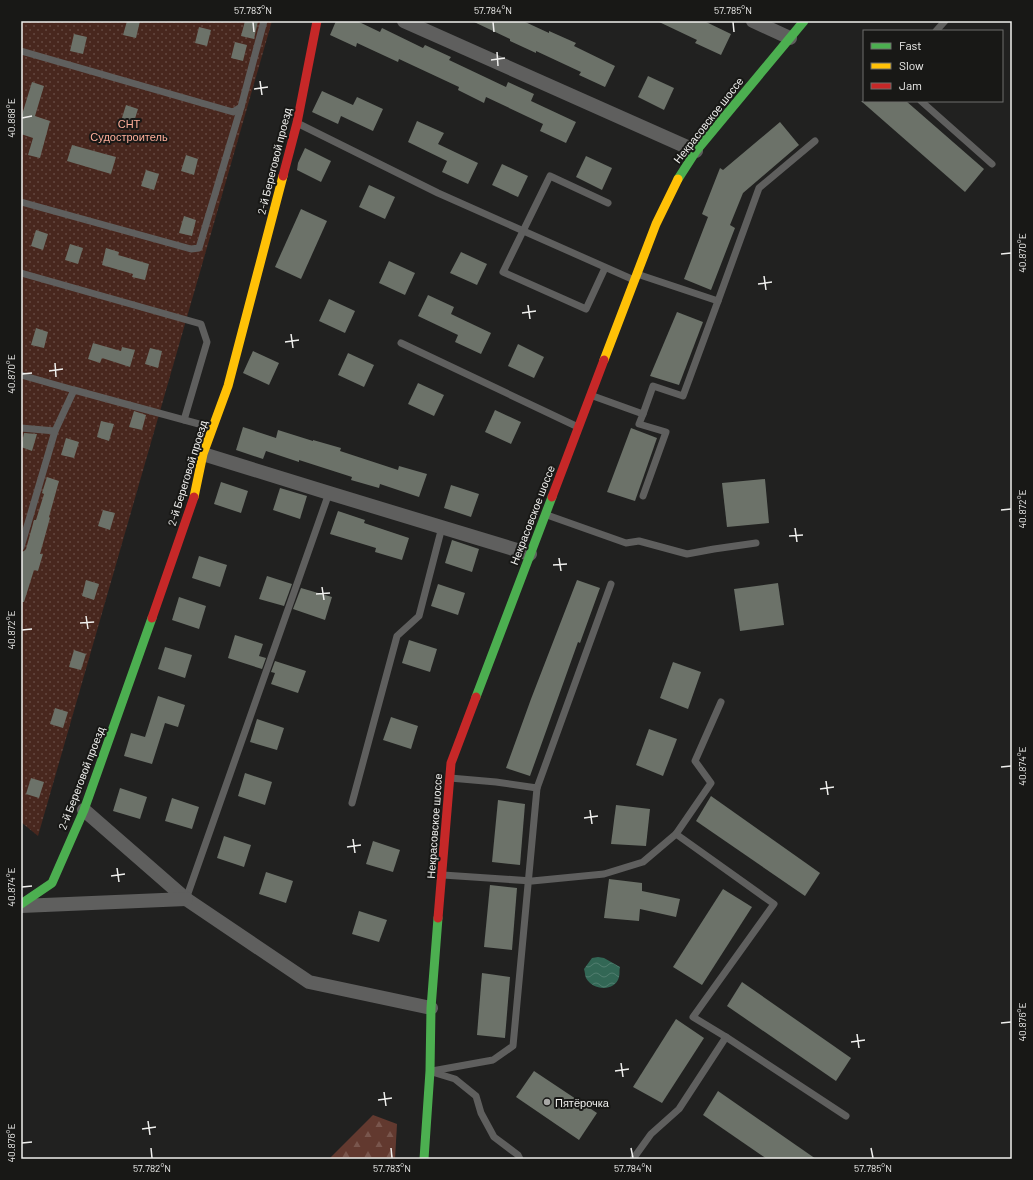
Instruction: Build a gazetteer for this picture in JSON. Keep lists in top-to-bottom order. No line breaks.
{"streets":{"main road":["Некрасовское шоссе","2-й Береговой проезд"]},"parks":["СНТ Судостроитель"],"places":["Пятёрочка"],"legend":["Fast","Slow","Jam"],"coordinates":["57.783°N","57.784°N","57.785°N","40.868°E","40.870°E","40.872°E","40.874°E","40.876°E","57.782°N"]}
